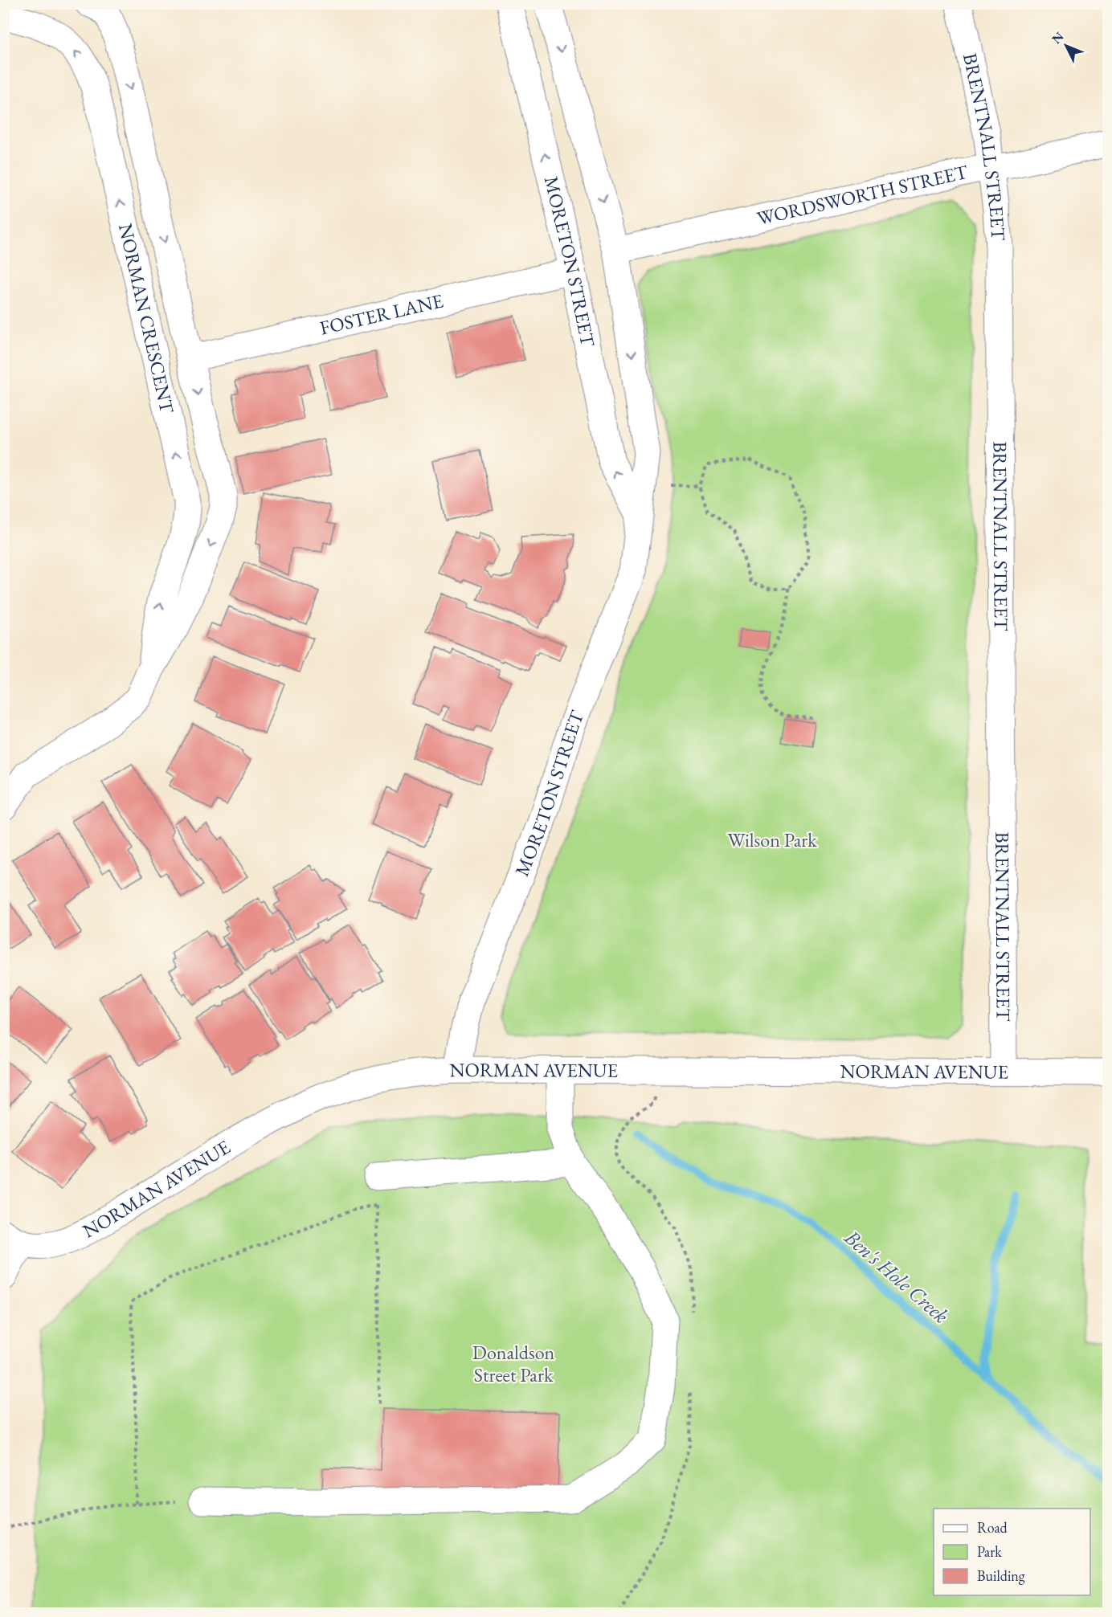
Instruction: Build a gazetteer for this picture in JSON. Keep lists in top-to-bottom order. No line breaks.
{"streets":{"street":["BRENTNALL STREET","WORDSWORTH STREET","MORETON STREET","FOSTER LANE","NORMAN CRESCENT","NORMAN AVENUE"]},"crossings":[["BRENTNALL STREET","WORDSWORTH STREET"],["BRENTNALL STREET","NORMAN AVENUE"],["WORDSWORTH STREET","MORETON STREET"],["MORETON STREET","FOSTER LANE"],["MORETON STREET","NORMAN AVENUE"],["FOSTER LANE","NORMAN CRESCENT"]],"water":["Ben's Hole Creek"],"parks":["Wilson Park","Donaldson Street Park"],"legend":["Road","Park","Building"],"north":"top left"}
